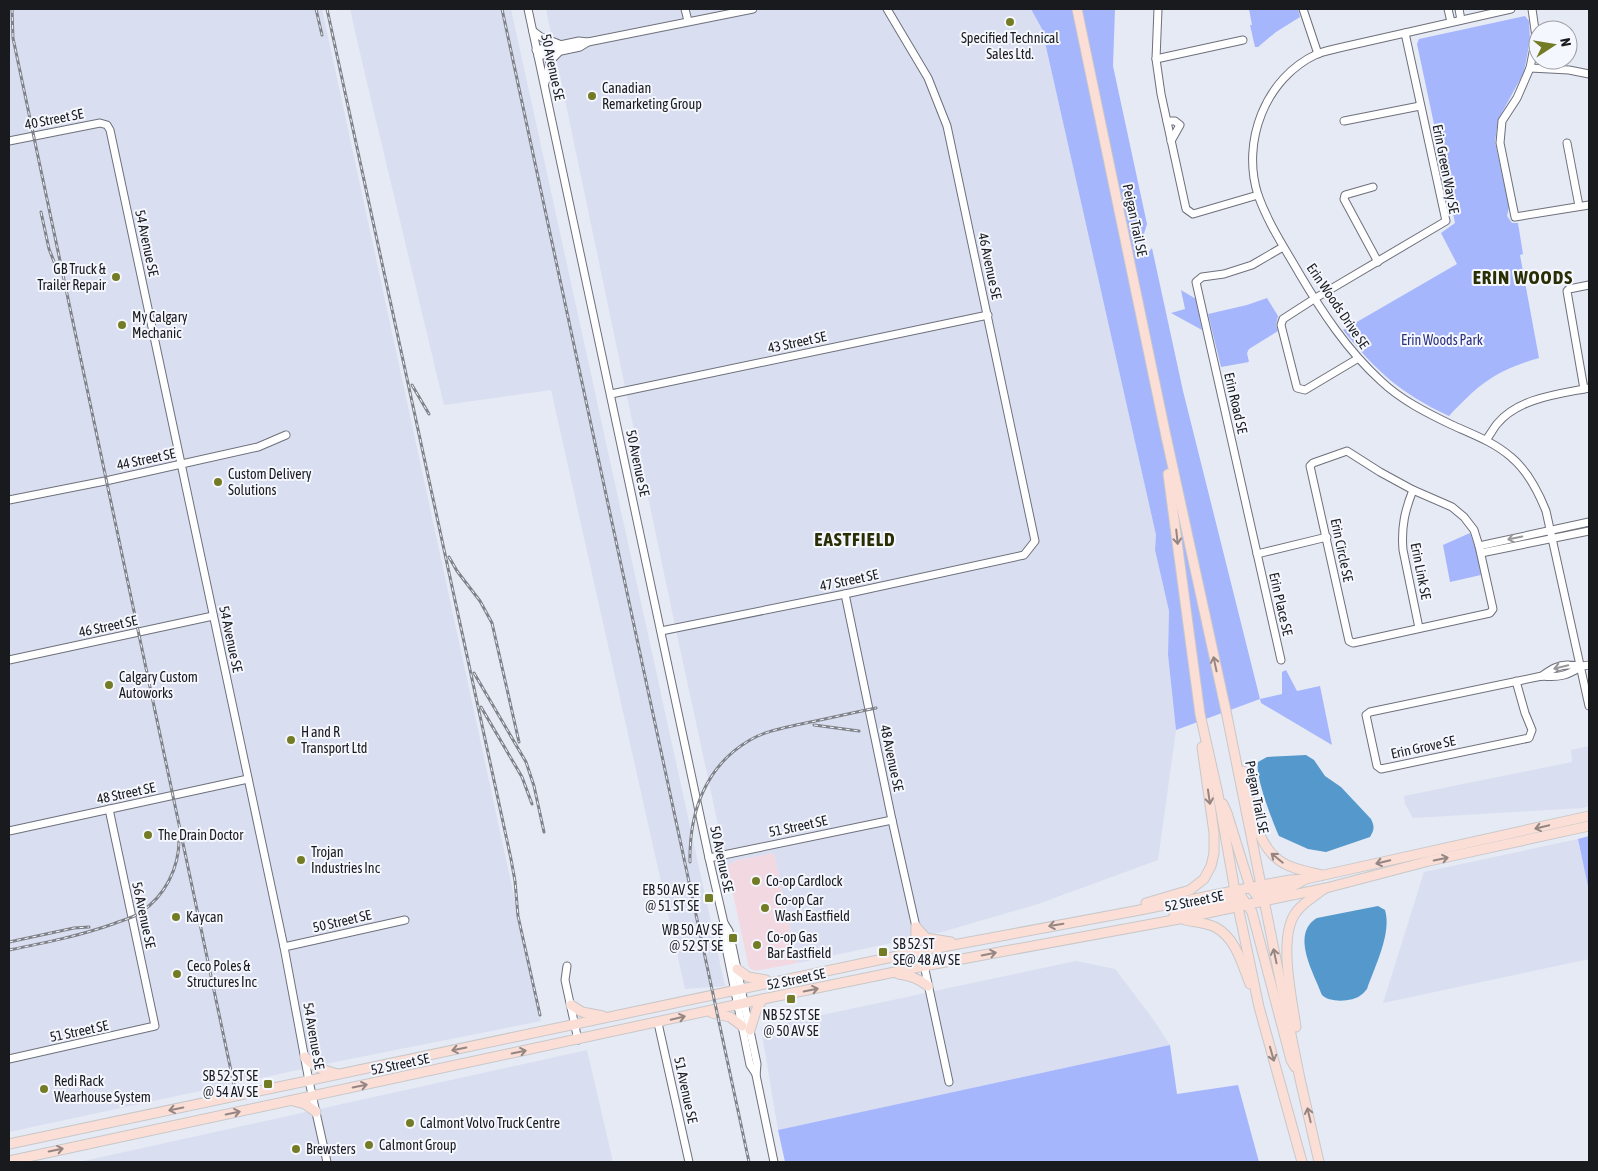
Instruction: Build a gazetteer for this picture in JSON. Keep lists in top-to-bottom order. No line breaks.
{"streets":{"main road":["Peigan Trail SE","52 Street SE"],"street":["50 Avenue SE","40 Street SE","Erin Green Way SE","54 Avenue SE","46 Avenue SE","Erin Woods Drive SE","43 Street SE","Erin Road SE","44 Street SE","Erin Circle SE","Erin Link SE","47 Street SE","Erin Place SE","46 Street SE","Erin Grove SE","48 Avenue SE","48 Street SE","51 Street SE","56 Avenue SE","50 Street SE","51 Avenue SE"]},"crossings":[["50 Avenue SE","43 Street SE"],["50 Avenue SE","47 Street SE"],["50 Avenue SE","51 Street SE"],["50 Avenue SE","52 Street SE"],["40 Street SE","54 Avenue SE"],["Erin Green Way SE","Erin Woods Drive SE"],["Peigan Trail SE","52 Street SE"],["54 Avenue SE","44 Street SE"],["54 Avenue SE","46 Street SE"],["54 Avenue SE","48 Street SE"],["54 Avenue SE","52 Street SE"],["54 Avenue SE","50 Street SE"],["46 Avenue SE","43 Street SE"],["46 Avenue SE","47 Street SE"],["Erin Woods Drive SE","Erin Road SE"],["Erin Woods Drive SE","Erin Grove SE"],["Erin Road SE","Erin Place SE"],["Erin Circle SE","Erin Link SE"],["47 Street SE","48 Avenue SE"],["48 Avenue SE","51 Street SE"],["48 Street SE","56 Avenue SE"],["51 Street SE","56 Avenue SE"],["52 Street SE","51 Avenue SE"]],"districts":["ERIN WOODS","EASTFIELD"],"parks":["Erin Woods Park"],"places":{"other":["Specified Technical Sales Ltd.","Canadian Remarketing Group","GB Truck & Trailer Repair","My Calgary Mechanic","Custom Delivery Solutions","Calgary Custom Autoworks","H and R Transport Ltd","The Drain Doctor","Trojan Industries Inc","Co-op Cardlock","Co-op Car Wash Eastfield","Kaycan","Co-op Gas Bar Eastfield","Ceco Poles & Structures Inc","Redi Rack Wearhouse System","Calmont Volvo Truck Centre","Calmont Group","Brewsters"],"transit":["EB 50 AV SE @ 51 ST SE","WB 50 AV SE @ 52 ST SE","SB 52 ST SE@ 48 AV SE","NB 52 ST SE @ 50 AV SE","SB 52 ST SE @ 54 AV SE"]},"north":"right"}
